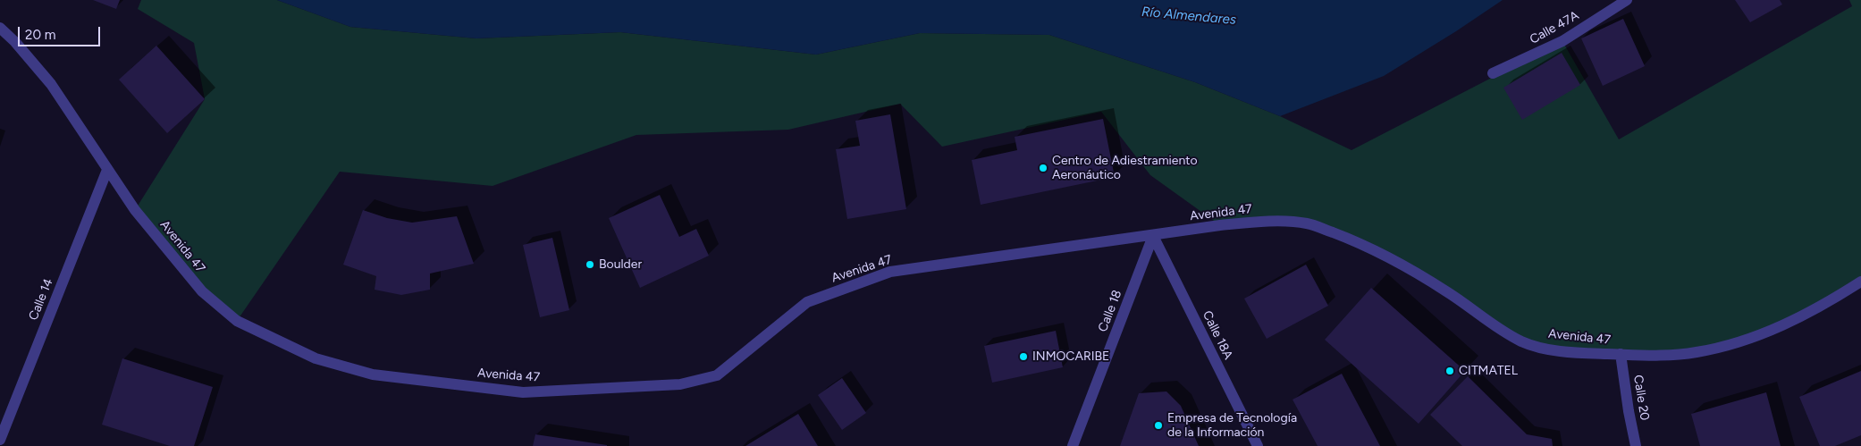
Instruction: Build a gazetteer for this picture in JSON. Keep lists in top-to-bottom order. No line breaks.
{"streets":{"street":["Calle 47A","Avenida 47","Calle 14","Calle 18","Calle 18A","Calle 20"]},"crossings":[["Avenida 47","Calle 14"],["Avenida 47","Calle 18"],["Avenida 47","Calle 18A"],["Avenida 47","Calle 20"],["Calle 18","Calle 18A"]],"water":["Río Almendares"],"places":["Centro de Adiestramiento Aeronáutico","Boulder","INMOCARIBE","CITMATEL","Empresa de Tecnología de la Información"],"scale_bar":"20 m"}
